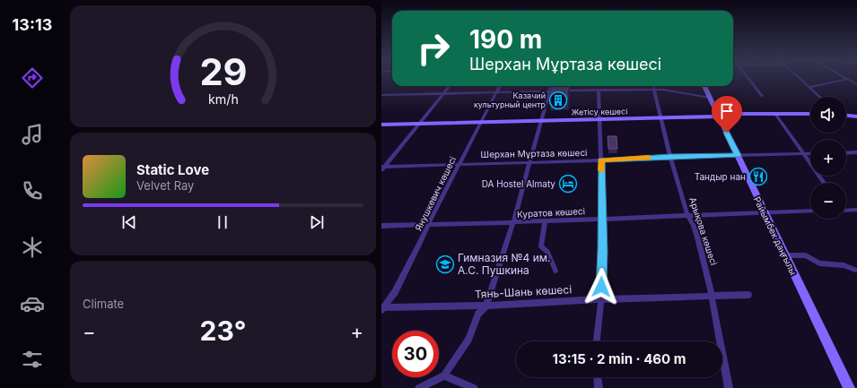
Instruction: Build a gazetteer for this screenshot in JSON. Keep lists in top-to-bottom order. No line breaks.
{"streets":{"main road":["Жетісу көшесі","Райымбек даңғылы"],"street":["Шерхан Мұртаза көшесі","Янушкевич көшесі","Куратов көшесі","Арықова көшесі","Тянь-Шань көшесі"]},"crossings":[["Жетісу көшесі","Янушкевич көшесі"],["Жетісу көшесі","Арықова көшесі"],["Жетісу көшесі","Райымбек даңғылы"],["Шерхан Мұртаза көшесі","Янушкевич көшесі"],["Шерхан Мұртаза көшесі","Арықова көшесі"],["Шерхан Мұртаза көшесі","Райымбек даңғылы"],["Янушкевич көшесі","Куратов көшесі"],["Янушкевич көшесі","Тянь-Шань көшесі"],["Куратов көшесі","Арықова көшесі"],["Куратов көшесі","Райымбек даңғылы"],["Арықова көшесі","Тянь-Шань көшесі"]],"places":{"building":["Казачий культурный центр"],"restaurant":["Тандыр нан"],"hotel":["DA Hostel Almaty"],"school or university":["Гимназия №4 им. А.С. Пушкина"]},"page":{"tabs":"13:13","turn":["190 m","Шерхан Мұртаза көшесі"],"map_buttons":["+","−"],"song":["Static Love","Velvet Ray"],"tile":"Climate","heat":["−","23°","+"],"limit":"30","trip":"13:15 · 2 min · 460 m","gauge":["29","km/h"]}}
